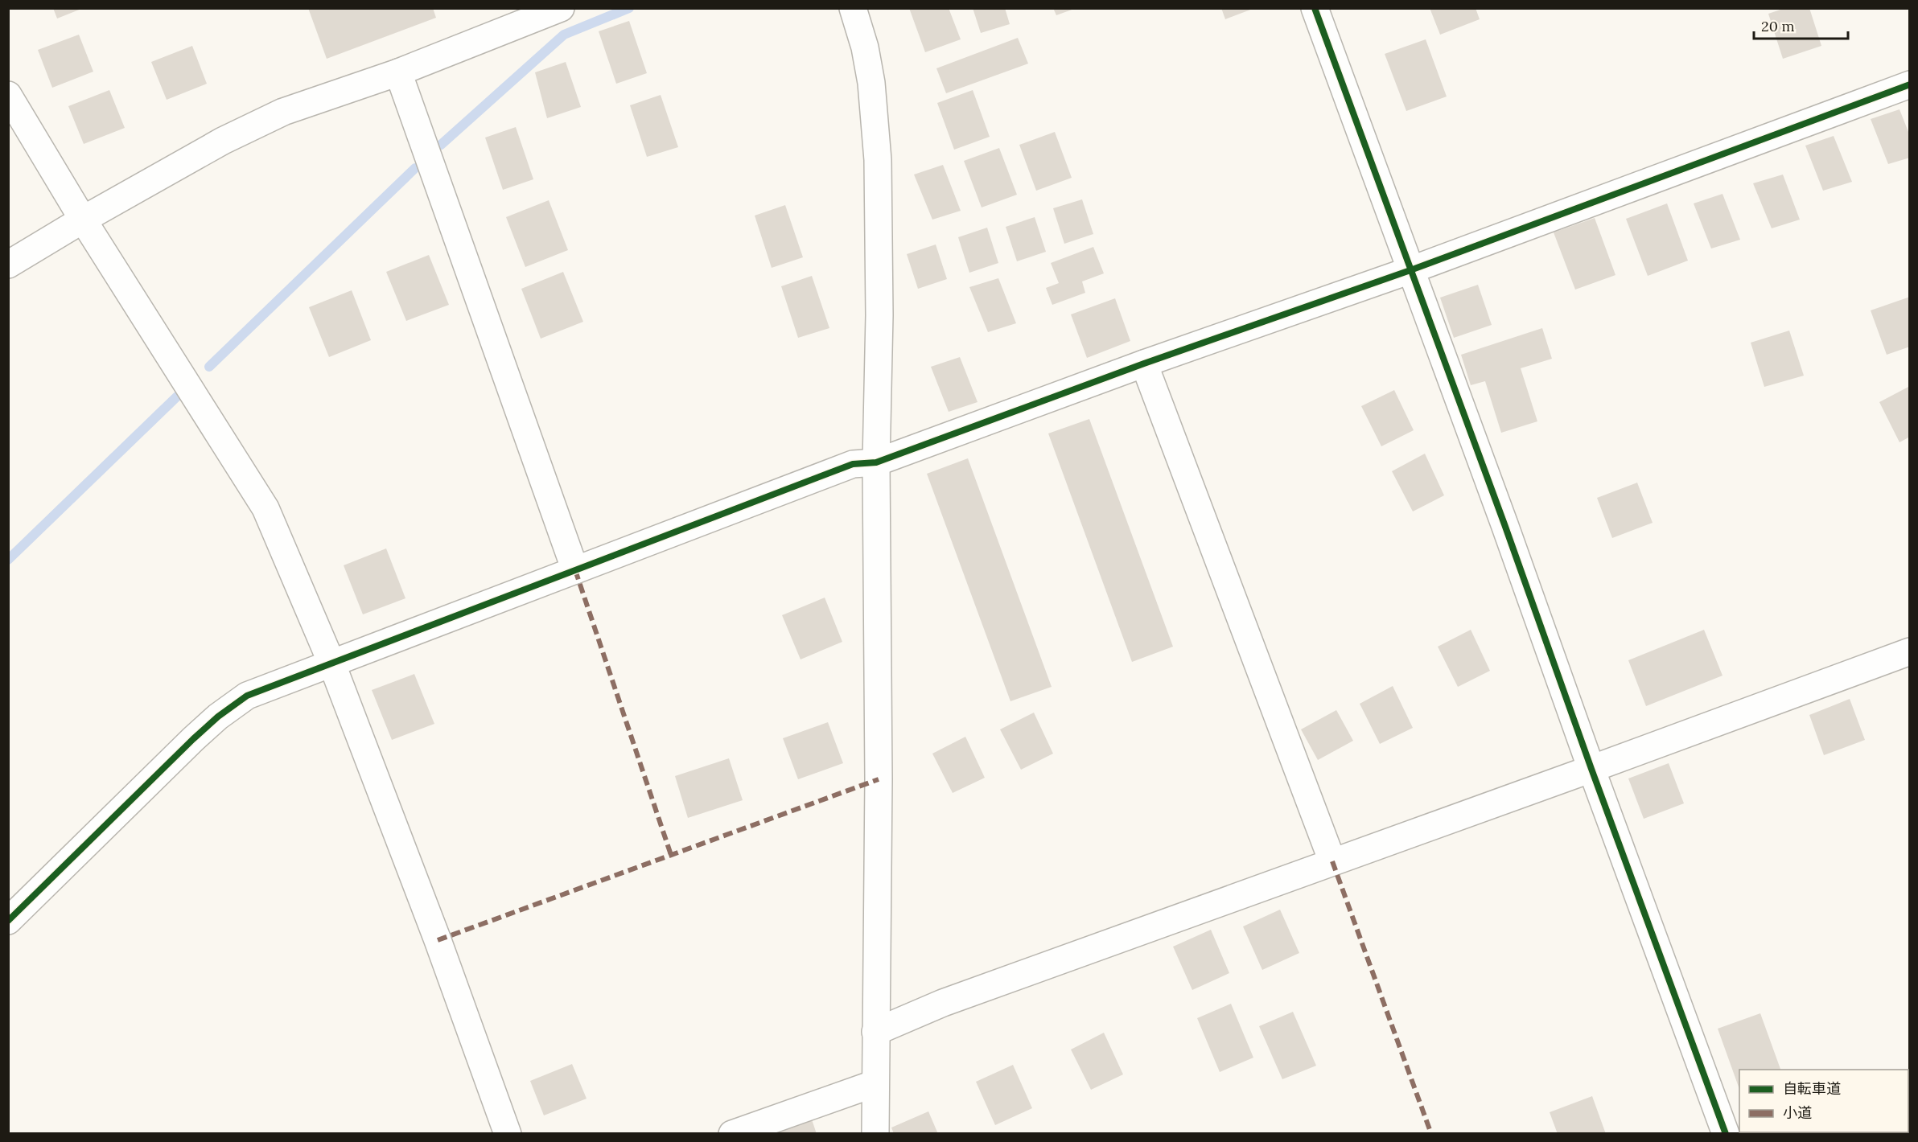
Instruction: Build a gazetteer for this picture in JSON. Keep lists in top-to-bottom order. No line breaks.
{"legend":["自転車道","小道"],"scale_bar":"20 m"}
